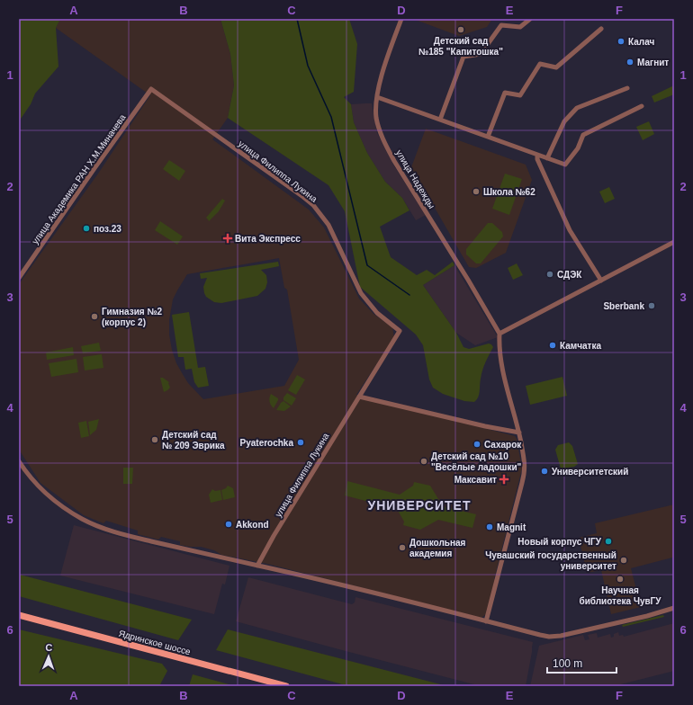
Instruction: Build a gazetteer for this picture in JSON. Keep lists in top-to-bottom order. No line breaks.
{"streets":{"main road":["Ядринское шоссе"],"street":["улица Филиппа Лукина","улица Академика РАН Х.М.Миначева","улица Надежды"]},"crossings":[["улица Филиппа Лукина","улица Академика РАН Х.М.Миначева"]],"districts":["УНИВЕРСИТЕТ"],"places":{"other":["Детский сад №185 \"Капитошка\"","Калач","Магнит","Школа №62","поз.23","СДЭК","Sberbank","Гимназия №2 (корпус 2)","Камчатка","Детский сад № 209 Эврика","Pyaterochka","Сахарок","Детский сад №10 \"Весёлые ладошки\"","Университетский","Akkond","Magnit","Новый корпус ЧГУ","Дошкольная академия","Чувашский государственный университет","Научная библиотека ЧувГУ"],"health":["Вита Экспресс","Максавит"]},"scale_bar":"100 m","north":"top","grid":{"columns":["A","B","C","D","E","F"],"rows":["1","2","3","4","5","6"]}}
